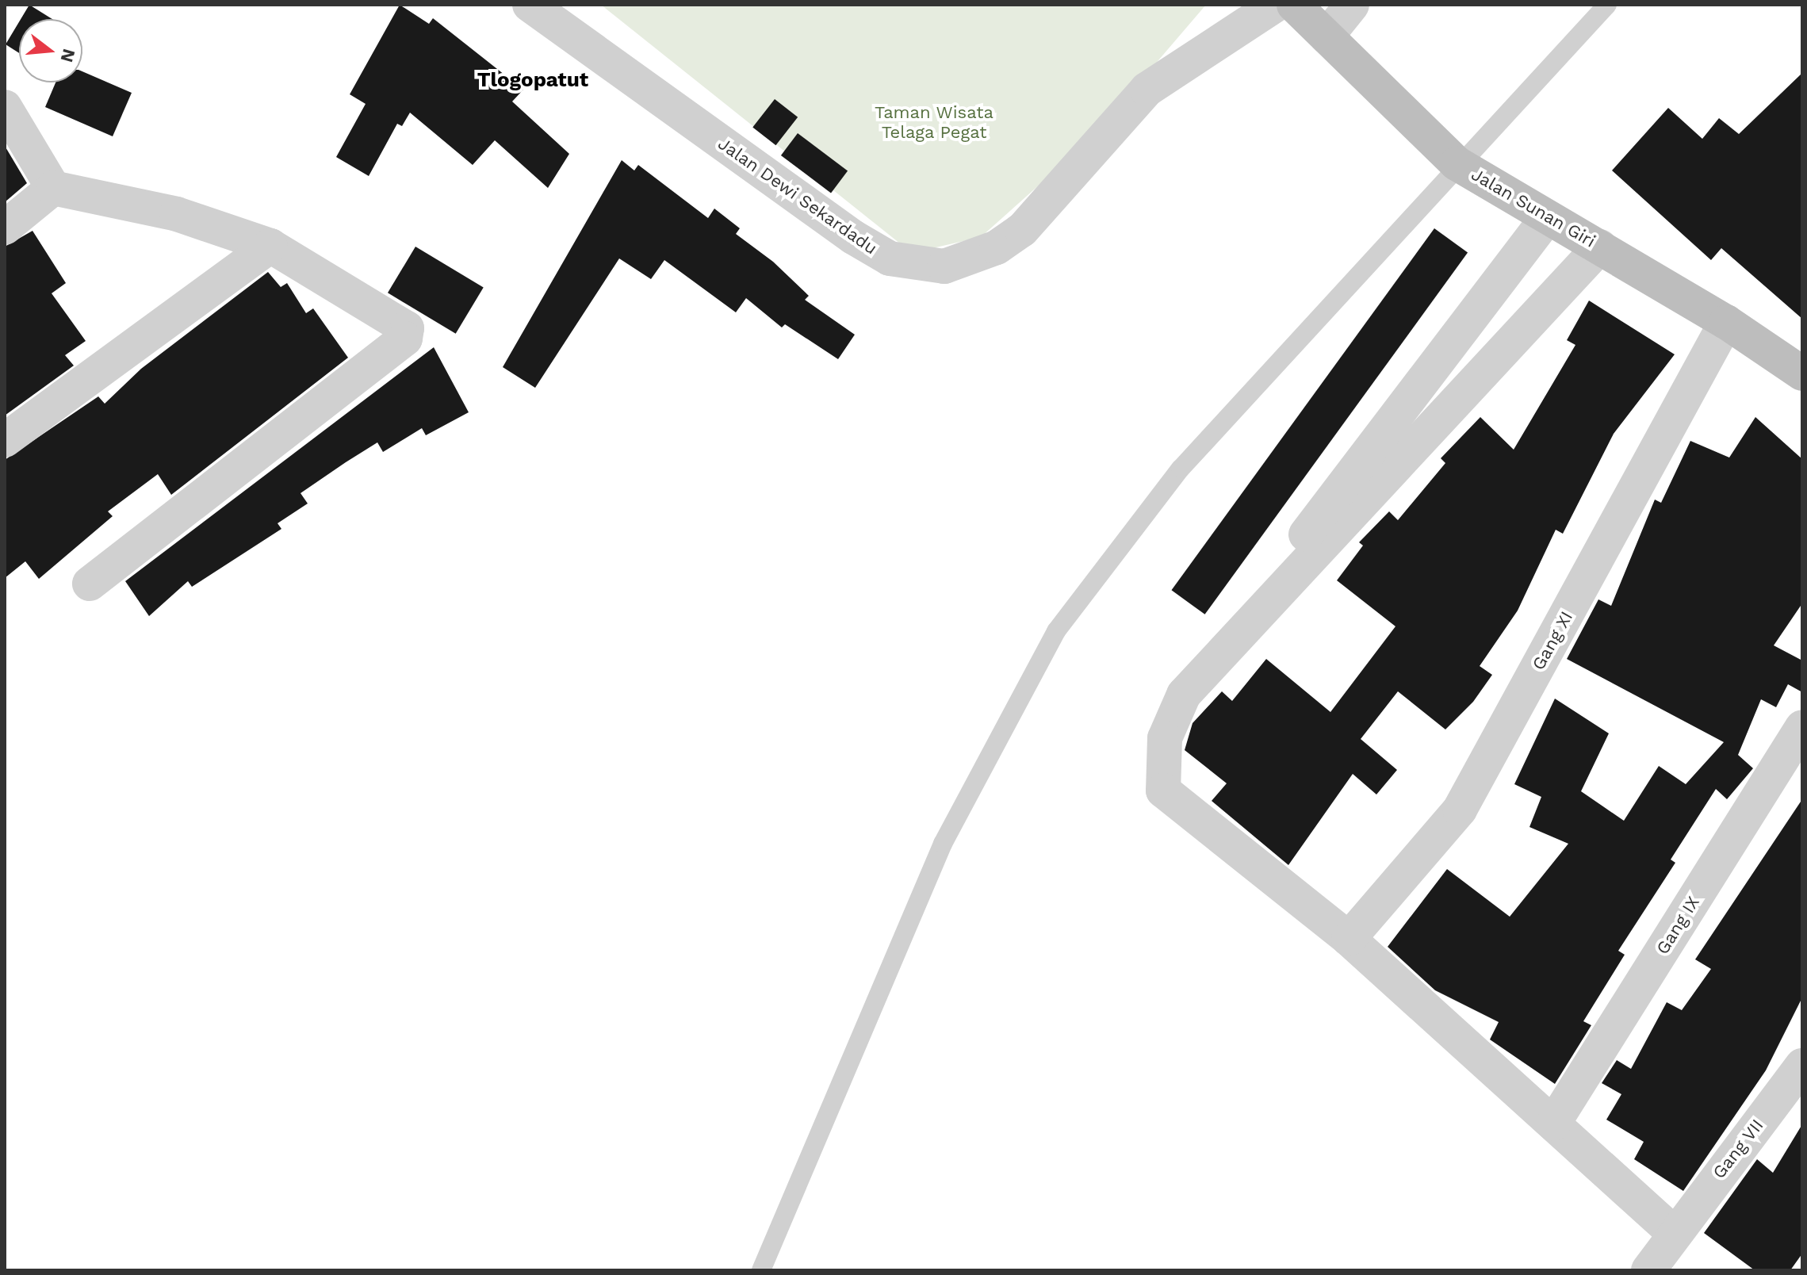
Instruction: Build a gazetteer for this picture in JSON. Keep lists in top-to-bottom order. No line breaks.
{"streets":{"main road":["Jalan Sunan Giri"],"street":["Jalan Dewi Sekardadu","Gang XI","Gang IX","Gang VII"]},"crossings":[["Jalan Sunan Giri","Gang XI"]],"districts":["Tlogopatut"],"parks":["Taman Wisata Telaga Pegat"],"north":"right"}
